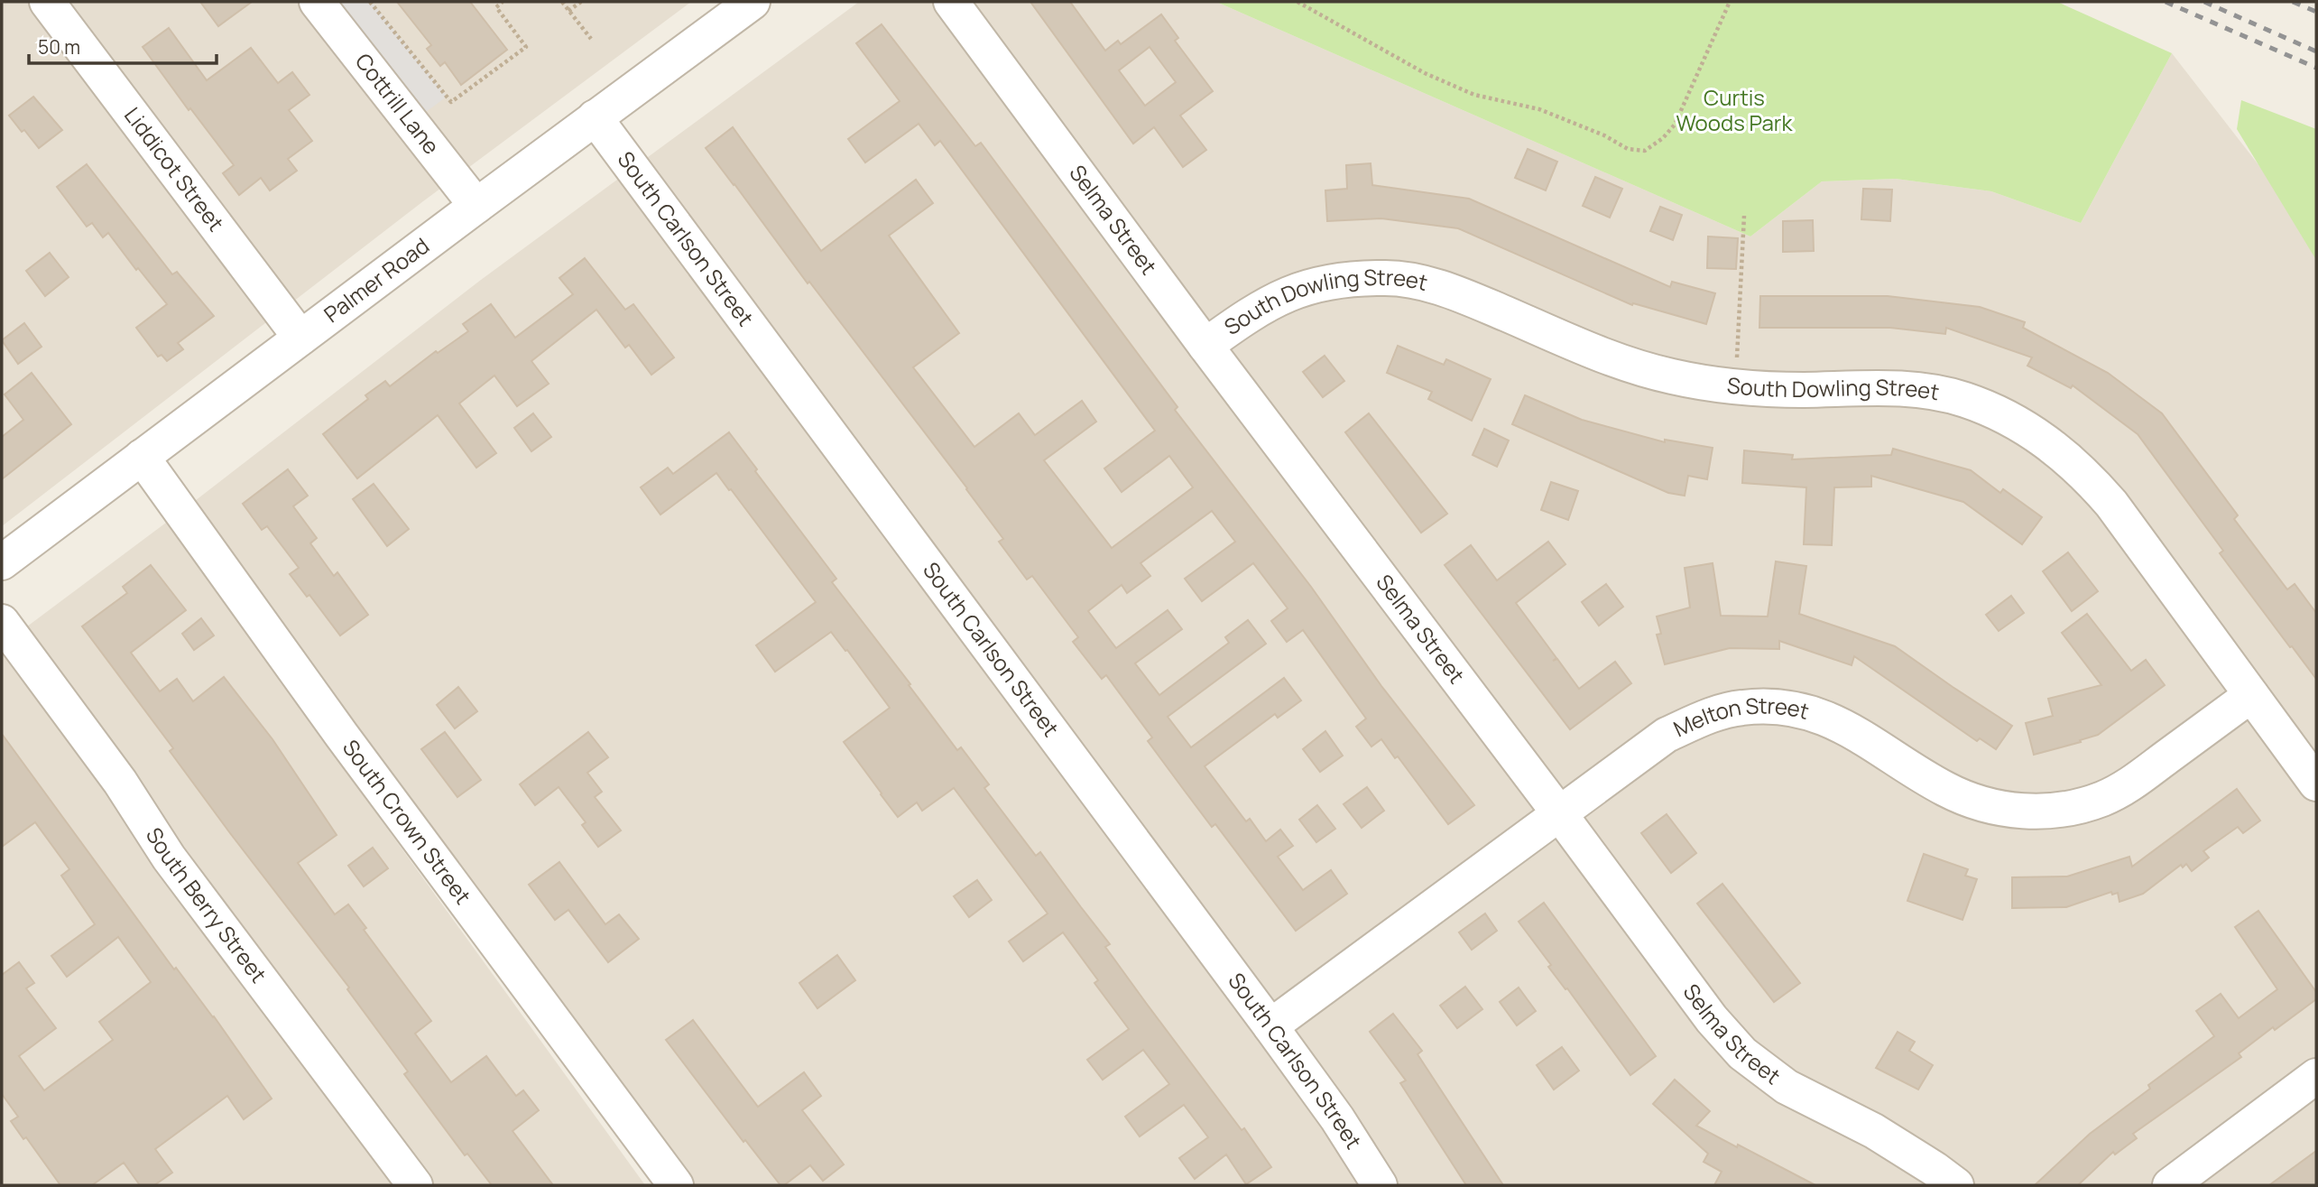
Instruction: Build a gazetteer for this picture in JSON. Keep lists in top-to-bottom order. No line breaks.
{"streets":{"street":["Cottrill Lane","Liddicot Street","Selma Street","South Carlson Street","Palmer Road","South Dowling Street","Melton Street","South Crown Street","South Berry Street"]},"crossings":[["Cottrill Lane","Palmer Road"],["Liddicot Street","Palmer Road"],["Selma Street","South Dowling Street"],["Selma Street","Melton Street"],["South Carlson Street","Palmer Road"],["South Carlson Street","Melton Street"],["Palmer Road","South Crown Street"],["South Dowling Street","Melton Street"]],"parks":["Curtis Woods Park"],"scale_bar":"50 m"}
